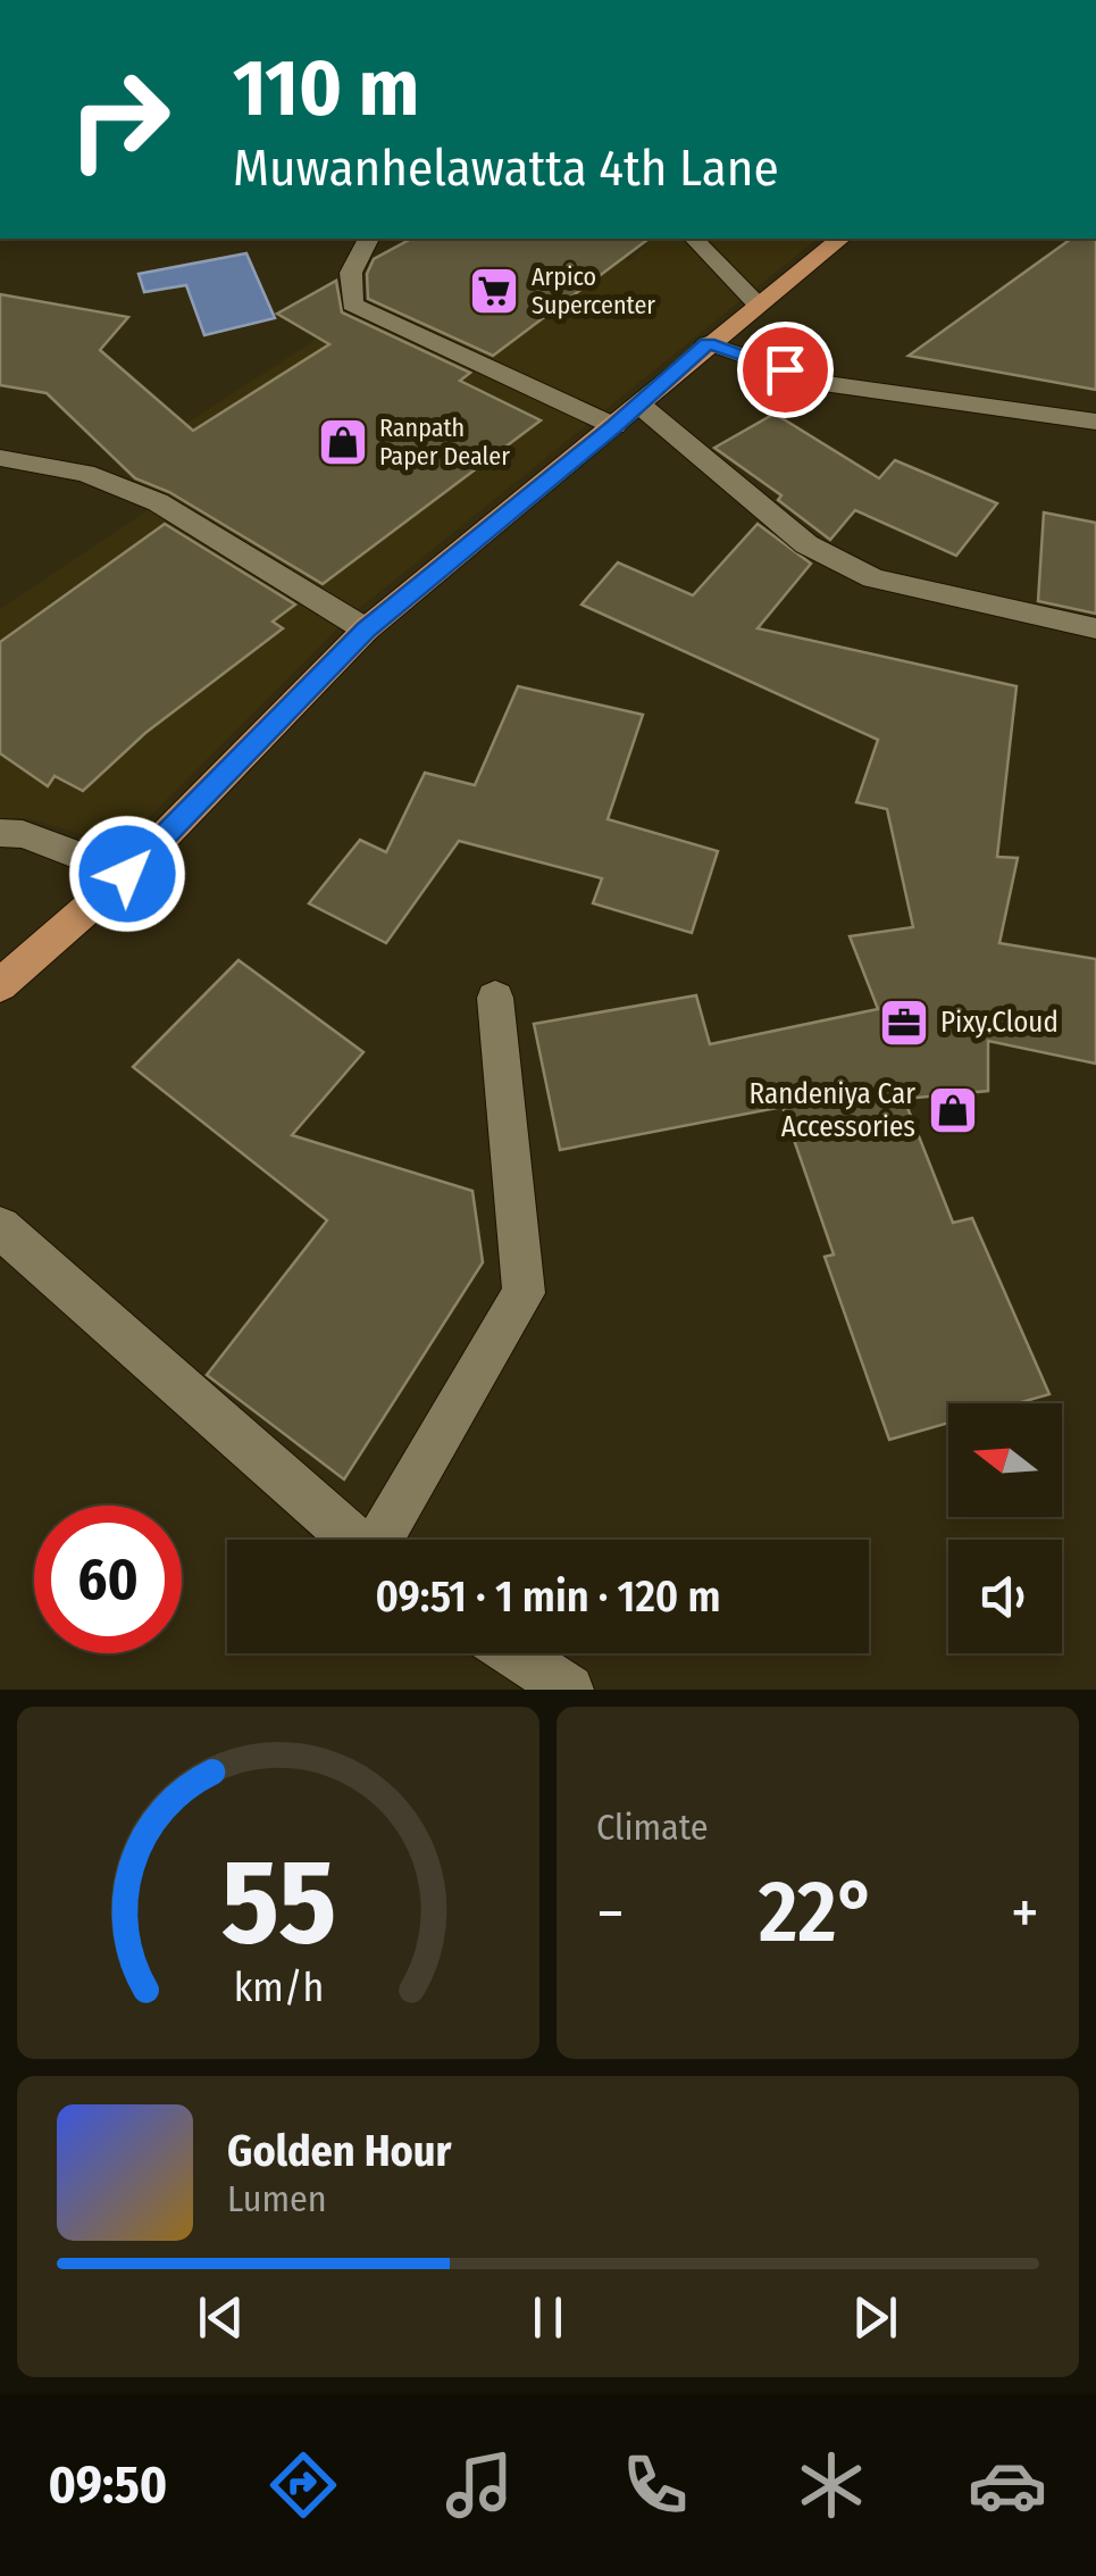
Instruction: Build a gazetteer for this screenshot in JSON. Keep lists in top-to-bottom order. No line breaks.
{"places":{"supermarket":["Arpico Supercenter"],"shop":["Ranpath Paper Dealer","Randeniya Car Accessories"],"office":["Pixy.Cloud"]},"north":"left","page":{"turn":["110 m","Muwanhelawatta 4th Lane"],"limit":"60","trip":"09:51 · 1 min · 120 m","tile":"Climate","heat":["−","22°","+"],"song":["Golden Hour","Lumen"],"tabs":"09:50","gauge":["55","km/h"]}}
